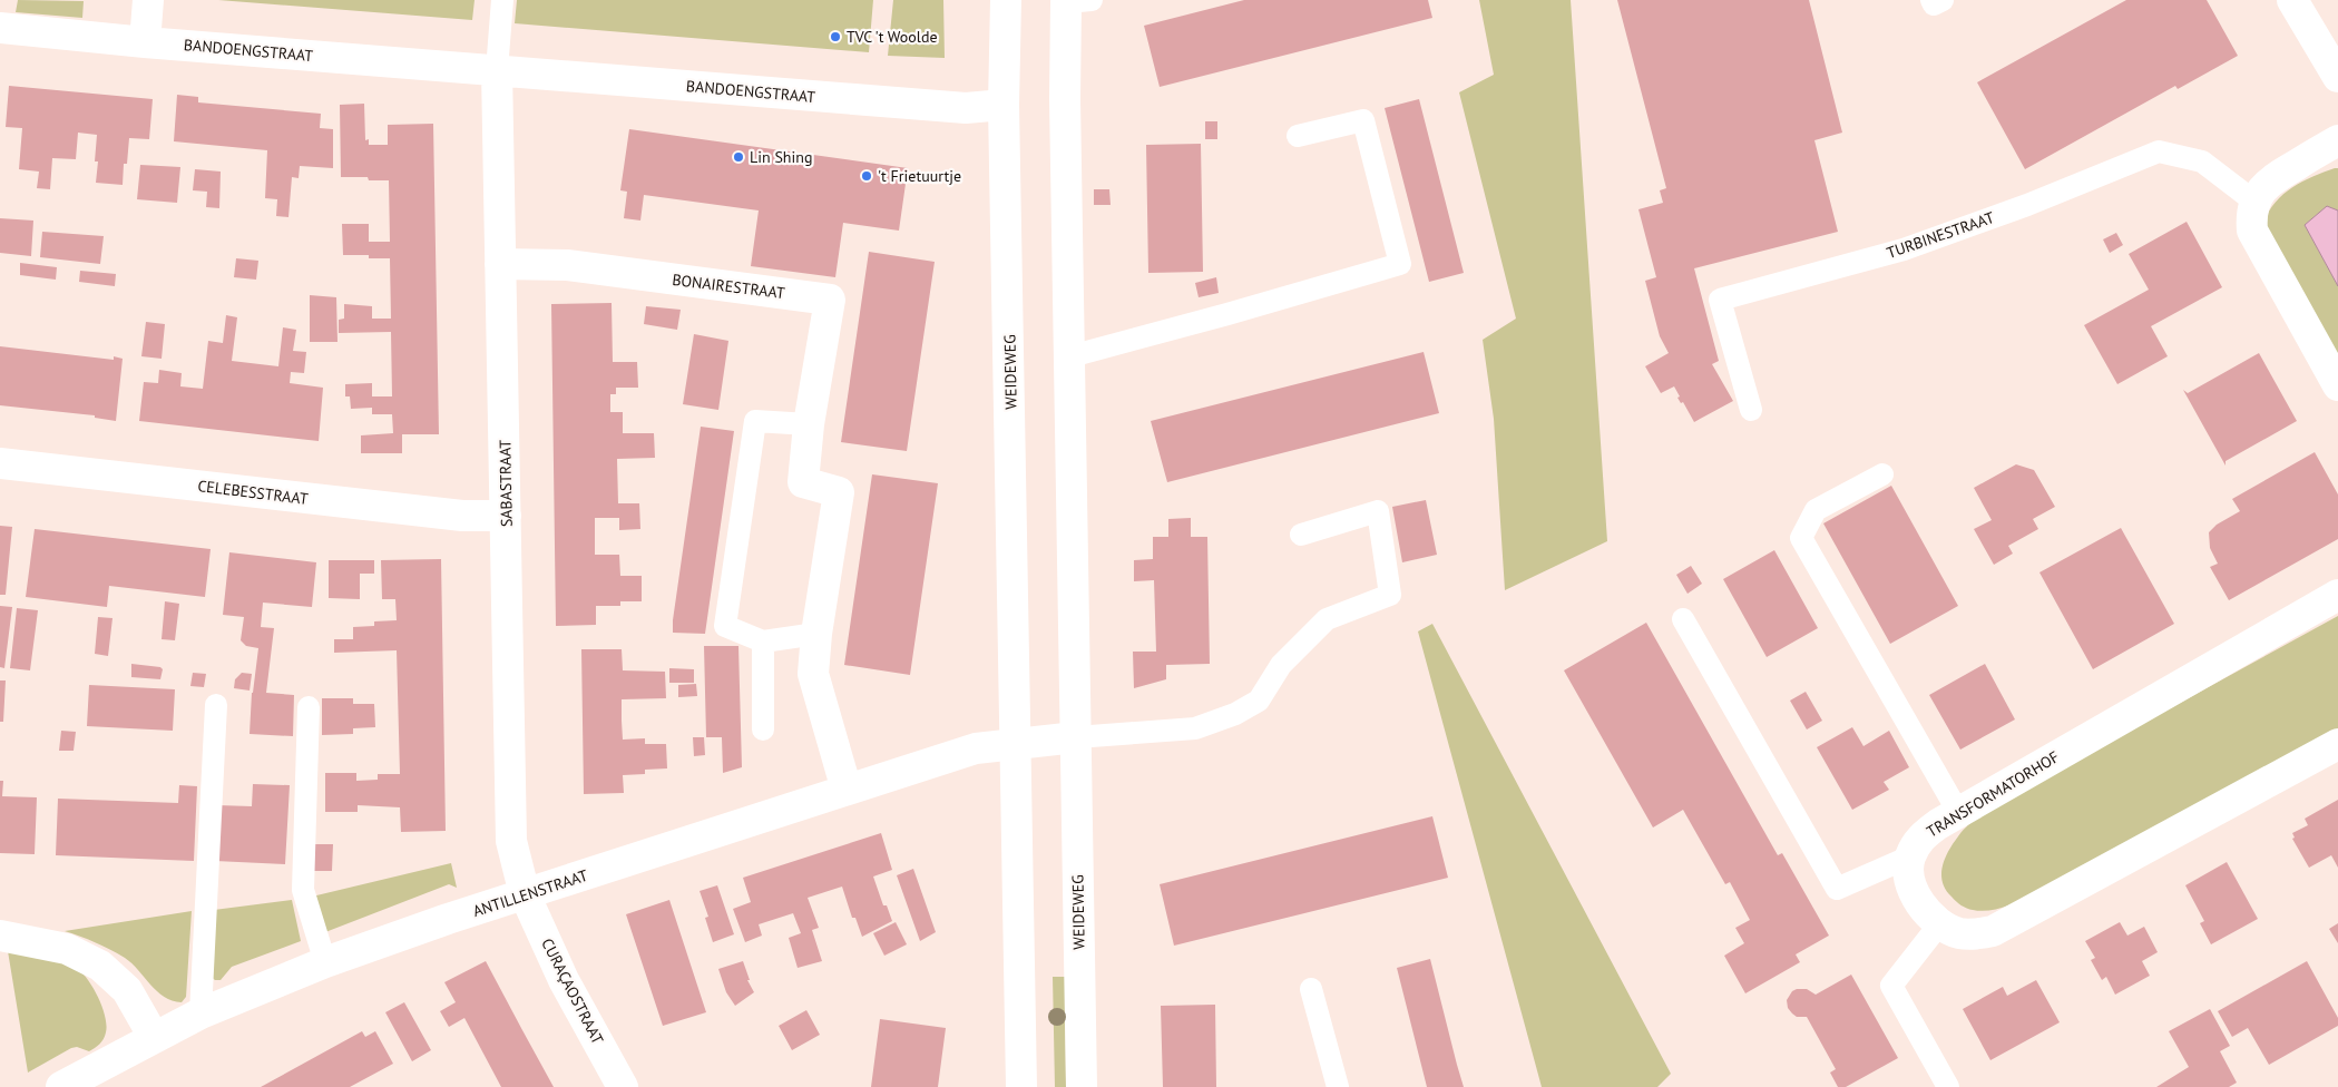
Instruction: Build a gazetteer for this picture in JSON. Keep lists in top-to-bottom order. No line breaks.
{"streets":{"street":["BANDOENGSTRAAT","BONAIRESTRAAT","WEIDEWEG","SABASTRAAT","CELEBESSTRAAT","TRANSFORMATORHOF","ANTILLENSTRAAT","CURAÇAOSTRAAT"],"lane":["TURBINESTRAAT"]},"crossings":[["BANDOENGSTRAAT","WEIDEWEG"],["BANDOENGSTRAAT","SABASTRAAT"],["BONAIRESTRAAT","SABASTRAAT"],["BONAIRESTRAAT","ANTILLENSTRAAT"],["WEIDEWEG","ANTILLENSTRAAT"],["SABASTRAAT","CELEBESSTRAAT"],["SABASTRAAT","ANTILLENSTRAAT"],["SABASTRAAT","CURAÇAOSTRAAT"],["ANTILLENSTRAAT","CURAÇAOSTRAAT"]],"places":["TVC 't Woolde","Lin Shing","'t Frietuurtje"]}
